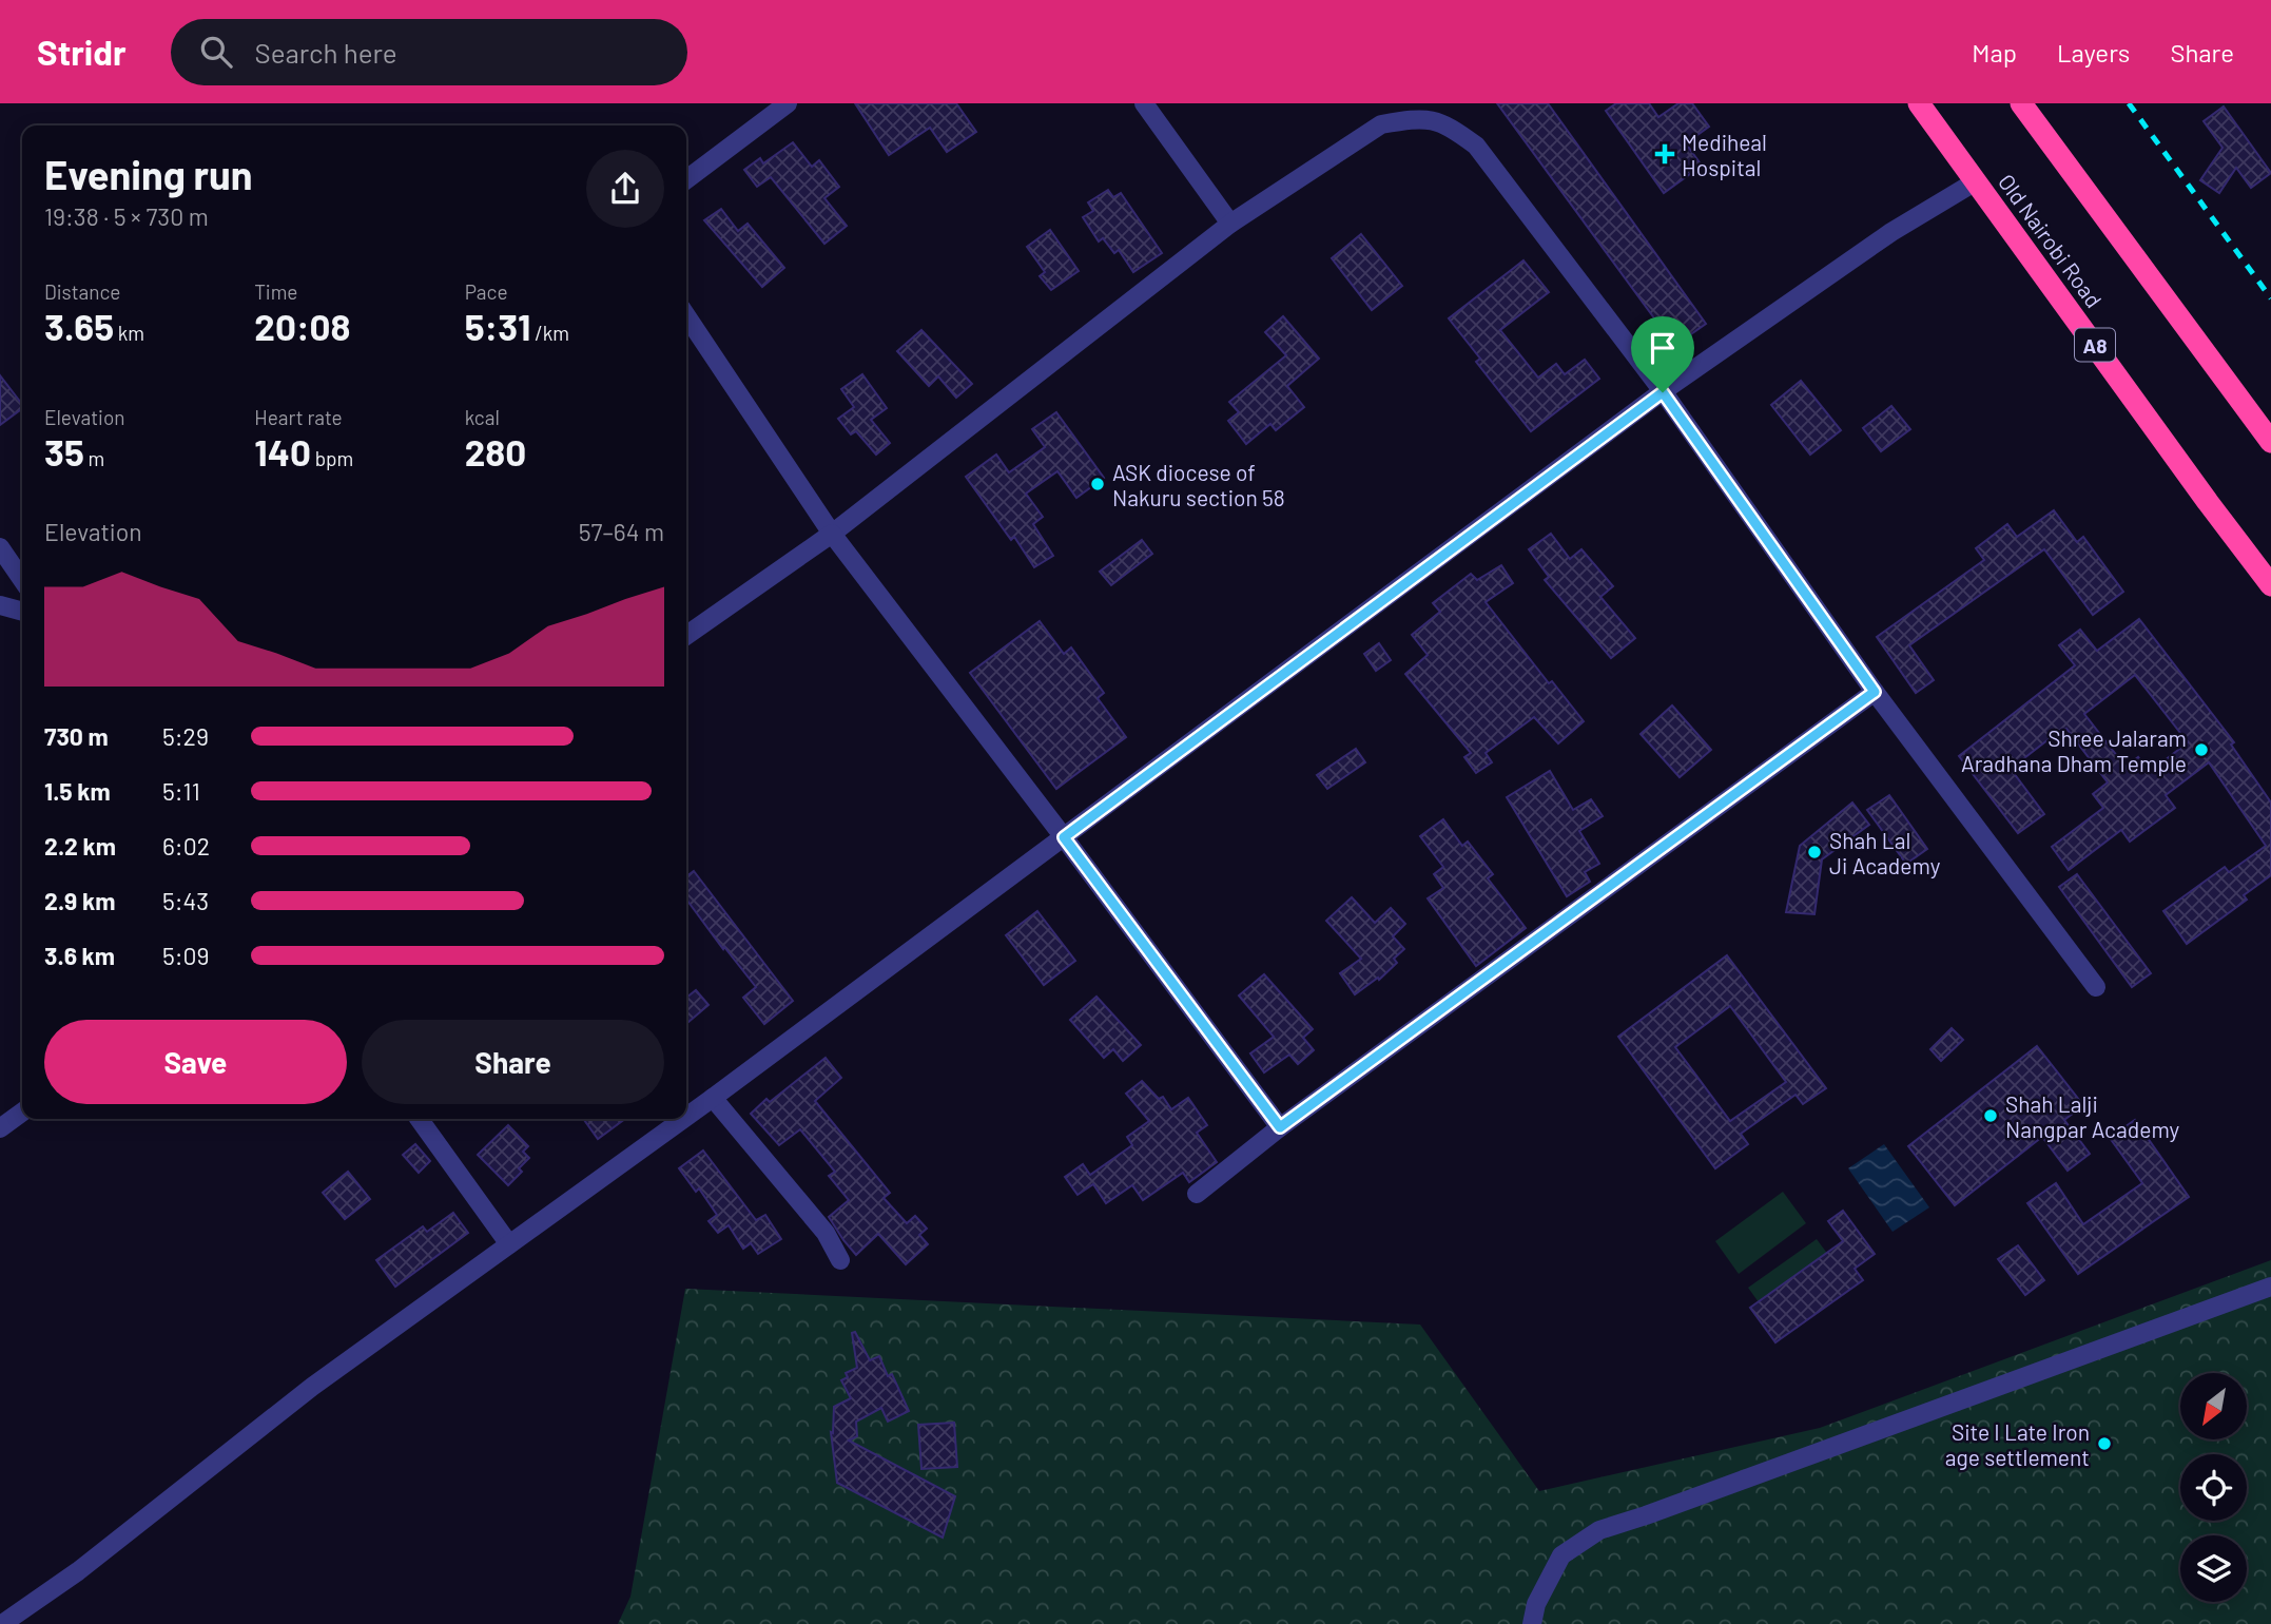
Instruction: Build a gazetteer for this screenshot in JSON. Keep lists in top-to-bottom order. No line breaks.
{"streets":{"highway":["Old Nairobi Road","A8"]},"places":{"health":["Mediheal Hospital"],"other":["ASK diocese of Nakuru section 58","Shree Jalaram Aradhana Dham Temple","Shah Lal Ji Academy","Shah Lalji Nangpar Academy","Site I Late Iron age settlement"]},"north":"bottom left","page":{"header":"Stridr","search":"Search here","nav":["Map","Layers","Share"],"heading":["Evening run","19:38 · 5 × 730 m"],"stats":[["Distance","3.65 km"],["Time","20:08"],["Pace","5:31 /km"],["Elevation","35 m"],["Heart rate","140 bpm"],["kcal","280"]],"chart":["Elevation","57–64 m"],"list":[{"name":"730 m","note":"5:29"},{"name":"1.5 km","note":"5:11"},{"name":"2.2 km","note":"6:02"},{"name":"2.9 km","note":"5:43"},{"name":"3.6 km","note":"5:09"}],"buttons":["Save","Share"]}}
